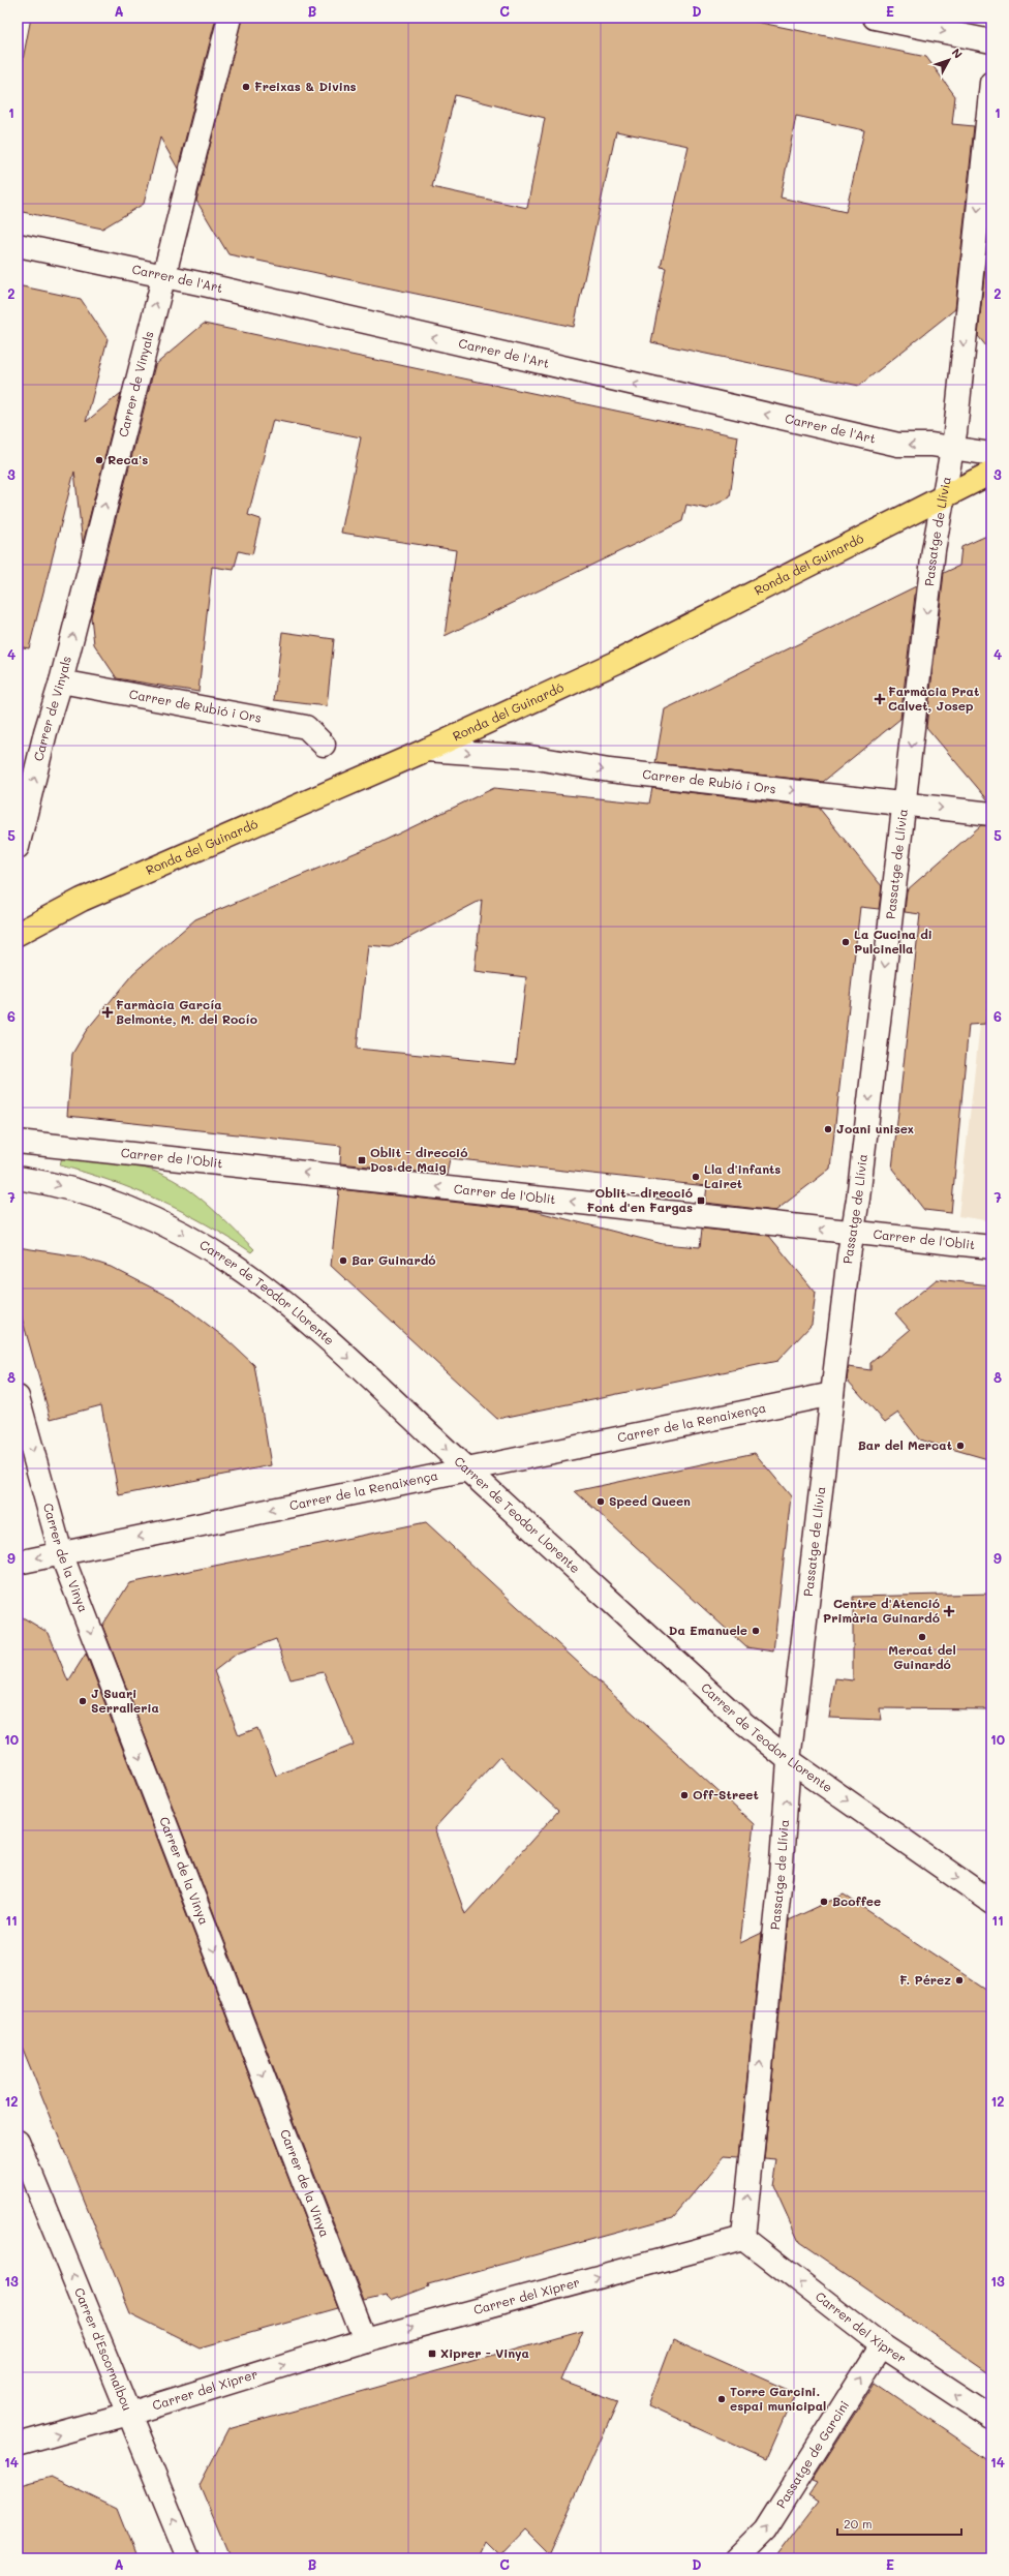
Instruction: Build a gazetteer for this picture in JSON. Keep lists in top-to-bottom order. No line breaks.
{"streets":{"main road":["Ronda del Guinardó"],"street":["Carrer de l'Art","Carrer de Vinyals","Passatge de Llívia","Carrer de Rubió i Ors","Carrer de l'Oblit","Carrer de Teodor Llorente","Carrer de la Renaixença","Carrer de la Vinya","Carrer del Xiprer","Carrer d'Escornalbou","Passatge de Garcini"]},"crossings":[["Carrer de l'Art","Carrer de Vinyals"],["Carrer de l'Art","Passatge de Llívia"],["Carrer de Vinyals","Carrer de Rubió i Ors"],["Passatge de Llívia","Ronda del Guinardó"],["Passatge de Llívia","Carrer de Rubió i Ors"],["Passatge de Llívia","Carrer de l'Oblit"],["Passatge de Llívia","Carrer de Teodor Llorente"],["Passatge de Llívia","Carrer de la Renaixença"],["Passatge de Llívia","Carrer del Xiprer"],["Ronda del Guinardó","Carrer de Rubió i Ors"],["Carrer de Teodor Llorente","Carrer de la Renaixença"],["Carrer de la Renaixença","Carrer de la Vinya"],["Carrer de la Vinya","Carrer del Xiprer"],["Carrer del Xiprer","Carrer d'Escornalbou"],["Carrer del Xiprer","Passatge de Garcini"]],"one_way":["Carrer de l'Art","Carrer de Vinyals","Carrer de Rubió i Ors","Carrer de l'Oblit","Carrer de Teodor Llorente","Carrer de la Renaixença","Carrer de la Vinya","Carrer d'Escornalbou","Passatge de Garcini"],"places":{"other":["Freixas & Divins","Reca's","La Cucina di Pulcinella","Joani unisex","Lla d'infants Lairet","Bar Guinardó","Bar del Mercat","Speed Queen","Da Emanuele","Mercat del Guinardó","J Suari Serralleria","Off-Street","Bcoffee","F. Pérez","Torre Garcini. espai municipal"],"health":["Farmàcia Prat Calvet, Josep","Farmàcia García Belmonte, M. del Rocío","Centre d'Atenció Primària Guinardó"],"transit":["Oblit - direcció Dos de Maig","Oblit - direcció Font d'en Fargas","Xiprer - Vinya"]},"scale_bar":"20 m","north":"top right","grid":{"columns":["A","B","C","D","E"],"rows":["1","2","3","4","5","6","7","8","9","10","11","12","13","14"]}}
